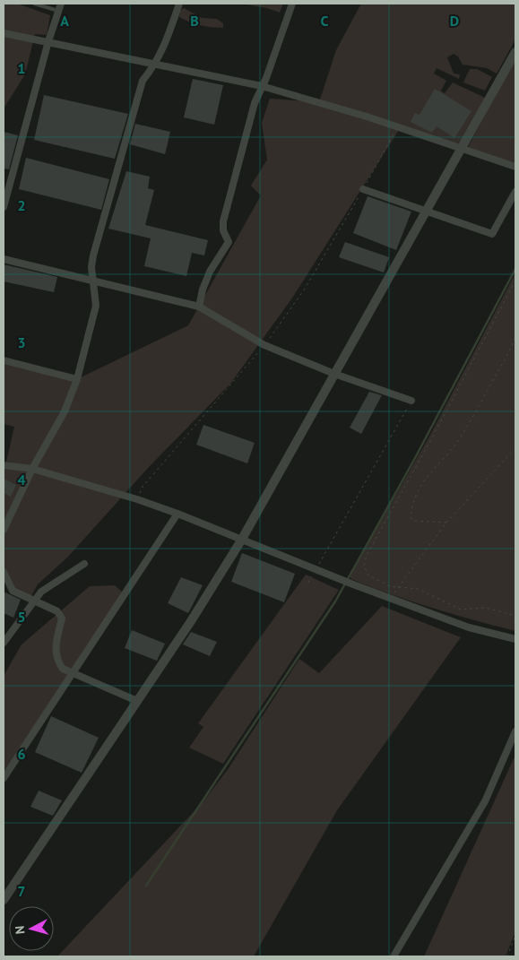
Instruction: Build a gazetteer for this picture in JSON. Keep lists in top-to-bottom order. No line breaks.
{"north":"left","grid":{"columns":["A","B","C","D"],"rows":["1","2","3","4","5","6","7"]}}
